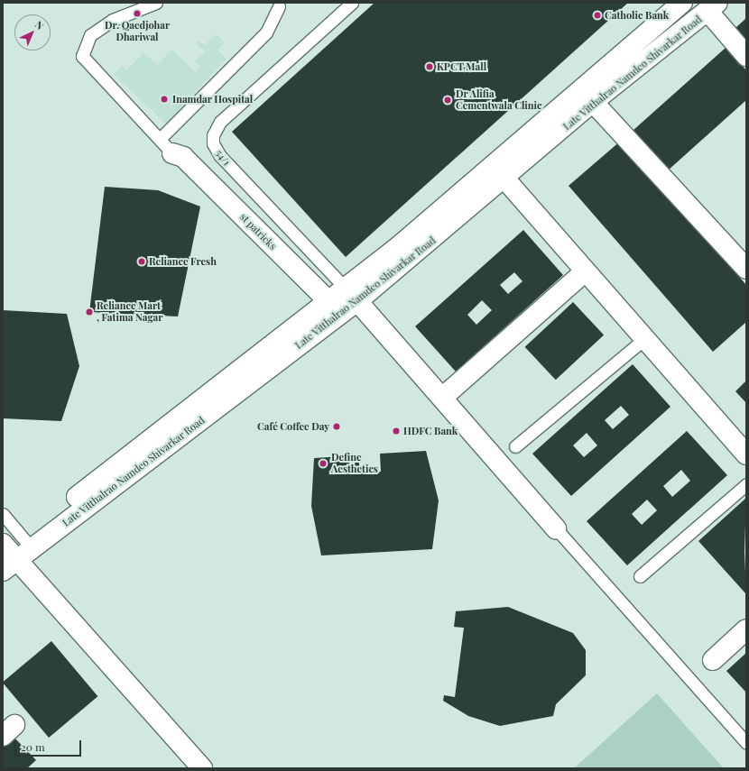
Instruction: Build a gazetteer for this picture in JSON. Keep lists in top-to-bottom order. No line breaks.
{"streets":{"street":["Late Vitthalrao Namdeo Shivarkar Road","st patricks"],"lane":["54/1"]},"crossings":[["Late Vitthalrao Namdeo Shivarkar Road","54/1"],["Late Vitthalrao Namdeo Shivarkar Road","st patricks"]],"places":["Dr. Qaedjohar Dhariwal","Catholic Bank","KPCT Mall","Inamdar Hospital","Dr Alifia Cementwala Clinic","Reliance Fresh","Reliance Mart , Fatima Nagar","Café Coffee Day","HDFC Bank","Define Aesthetics"],"scale_bar":"20 m","north":"top right"}
